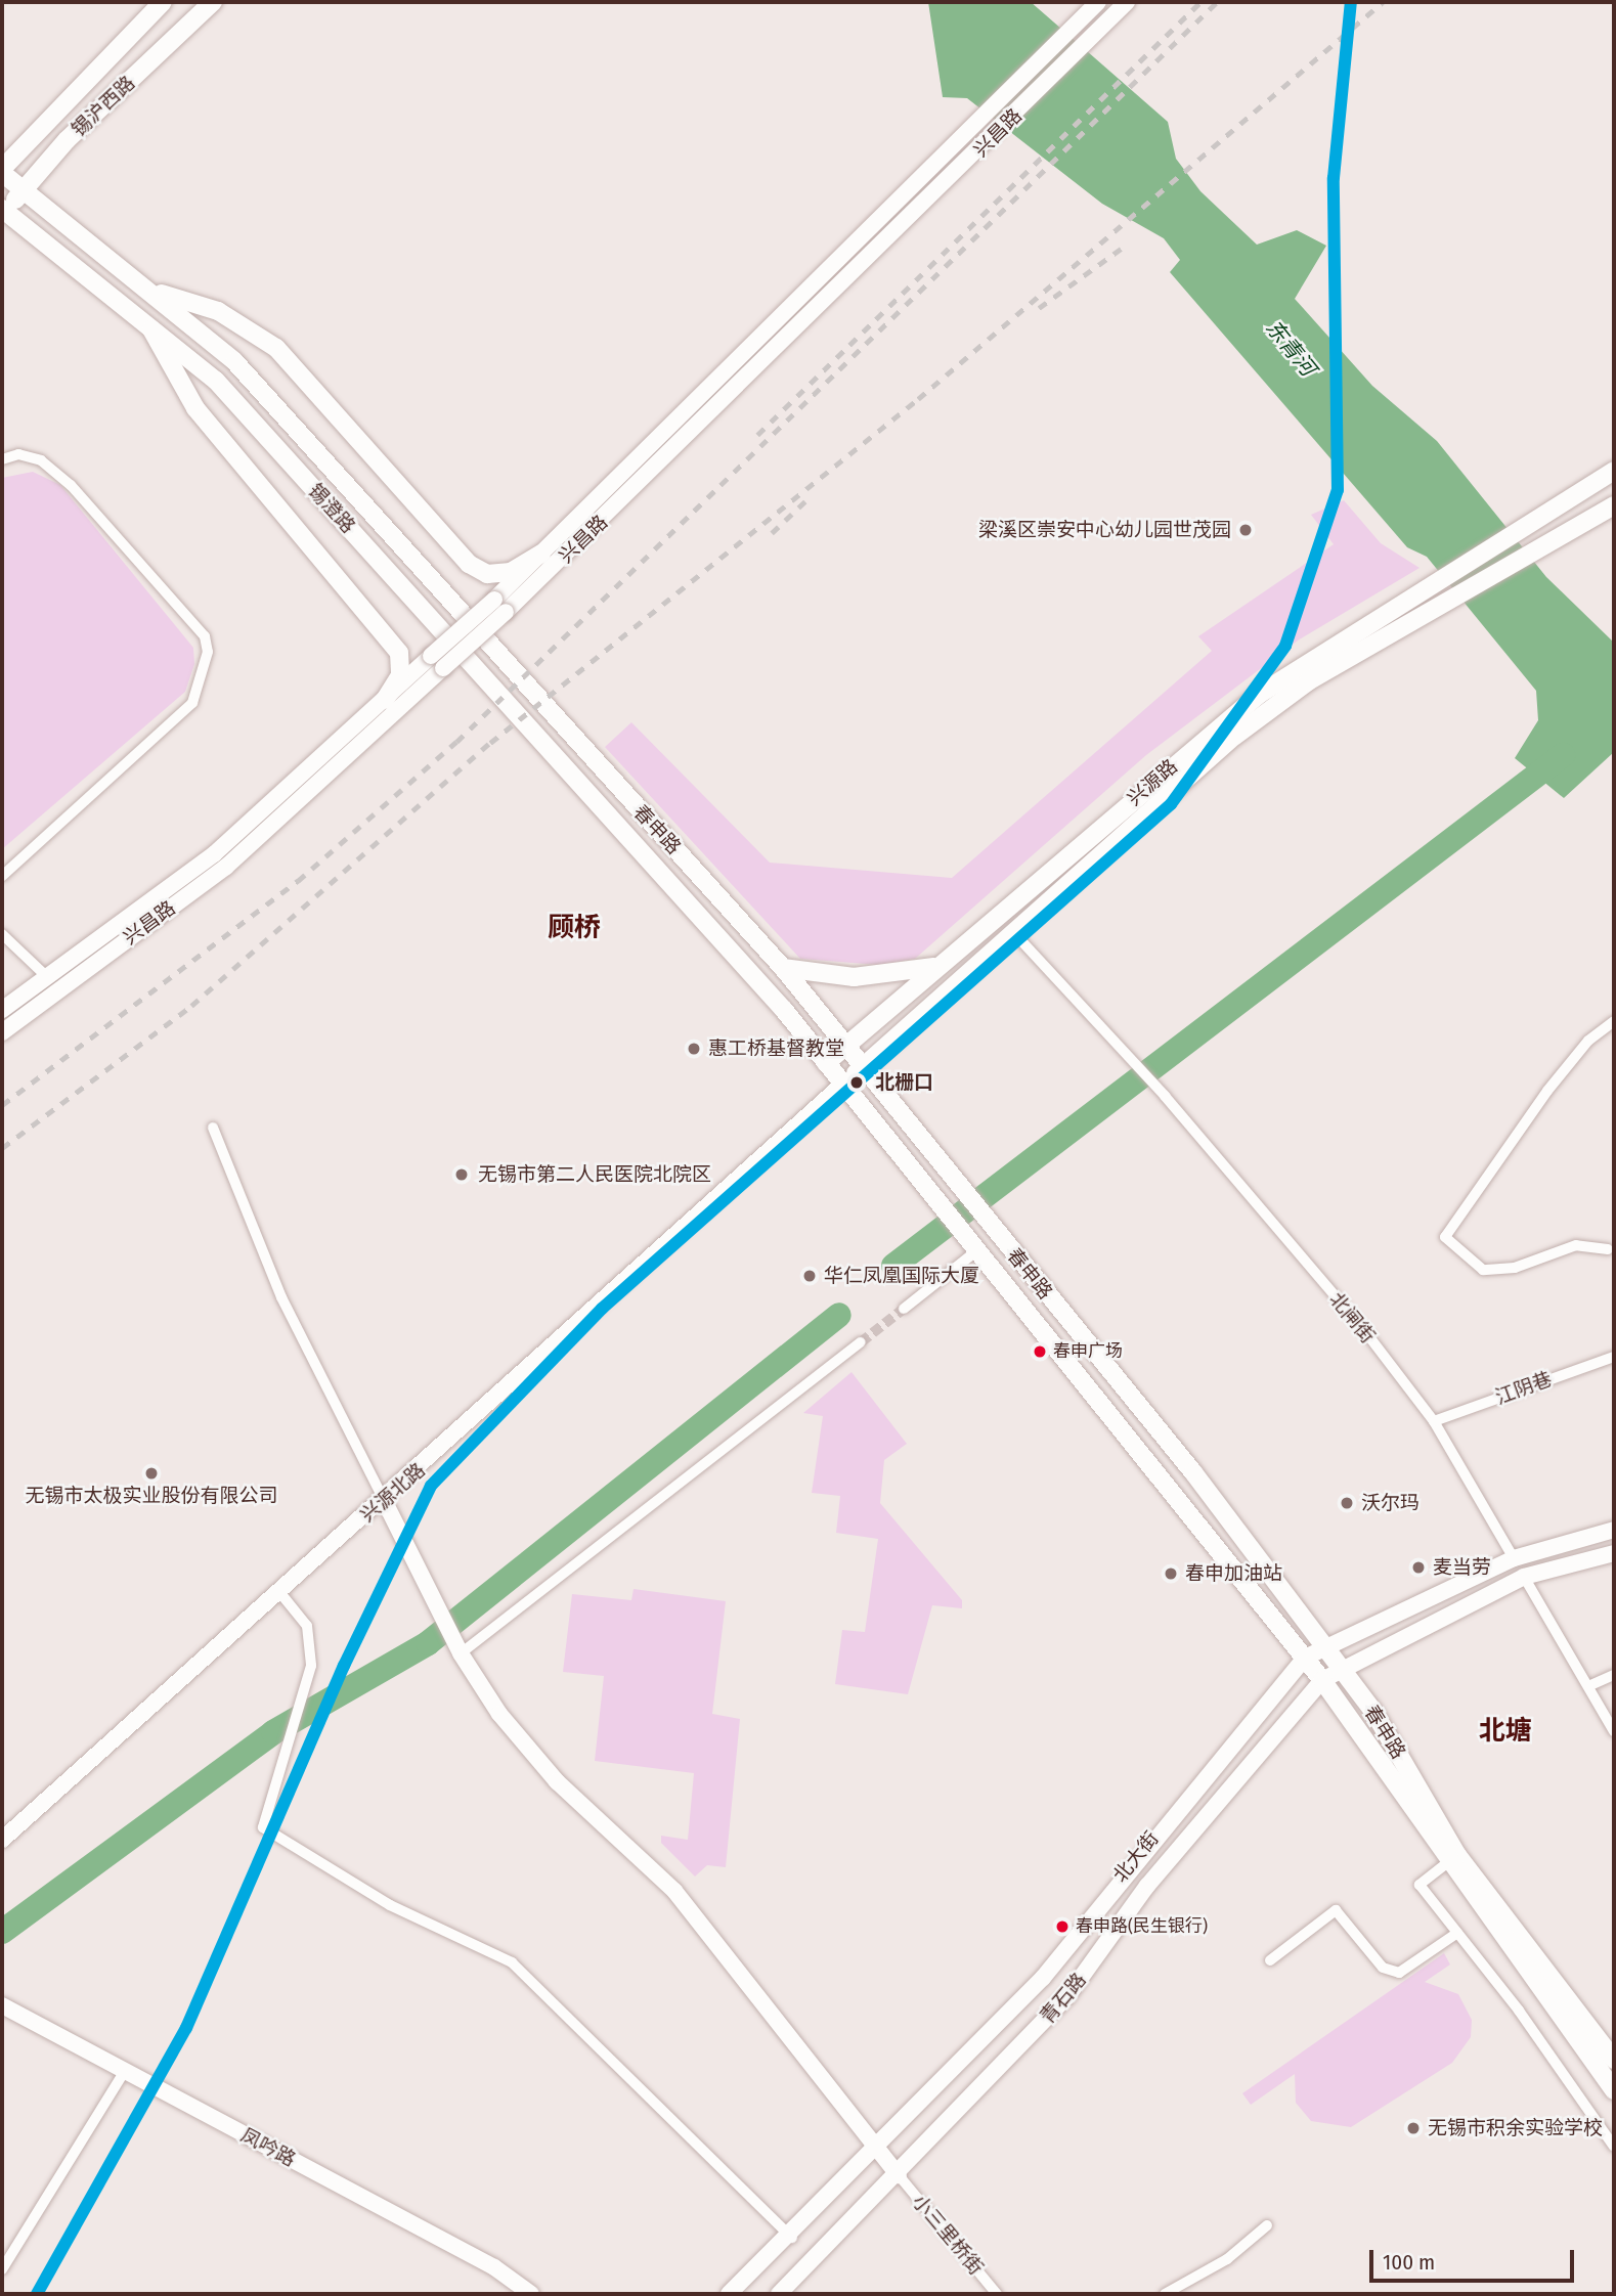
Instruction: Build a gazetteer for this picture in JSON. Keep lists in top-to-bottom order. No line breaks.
{"streets":{"main road":["锡沪西路","兴昌路","锡澄路","兴源路","春申路","兴源北路","北大街","青石路","凤吟路"],"street":["北闸街","江阴巷","小三里桥街"]},"crossings":[["锡沪西路","锡澄路"],["锡澄路","春申路"],["兴源路","春申路"],["兴源路","北闸街"],["兴源路","兴源北路"],["春申路","兴源北路"],["春申路","北大街"],["春申路","青石路"],["北闸街","江阴巷"],["北闸街","北大街"],["青石路","小三里桥街"]],"districts":["顾桥","北塘"],"water":["东青河"],"places":["梁溪区崇安中心幼儿园世茂园","惠工桥基督教堂","北栅口","无锡市第二人民医院北院区","华仁凤凰国际大厦","春申广场","无锡市太极实业股份有限公司","沃尔玛","麦当劳","春申加油站","春申路(民生银行)","无锡市积余实验学校"],"scale_bar":"100 m"}
